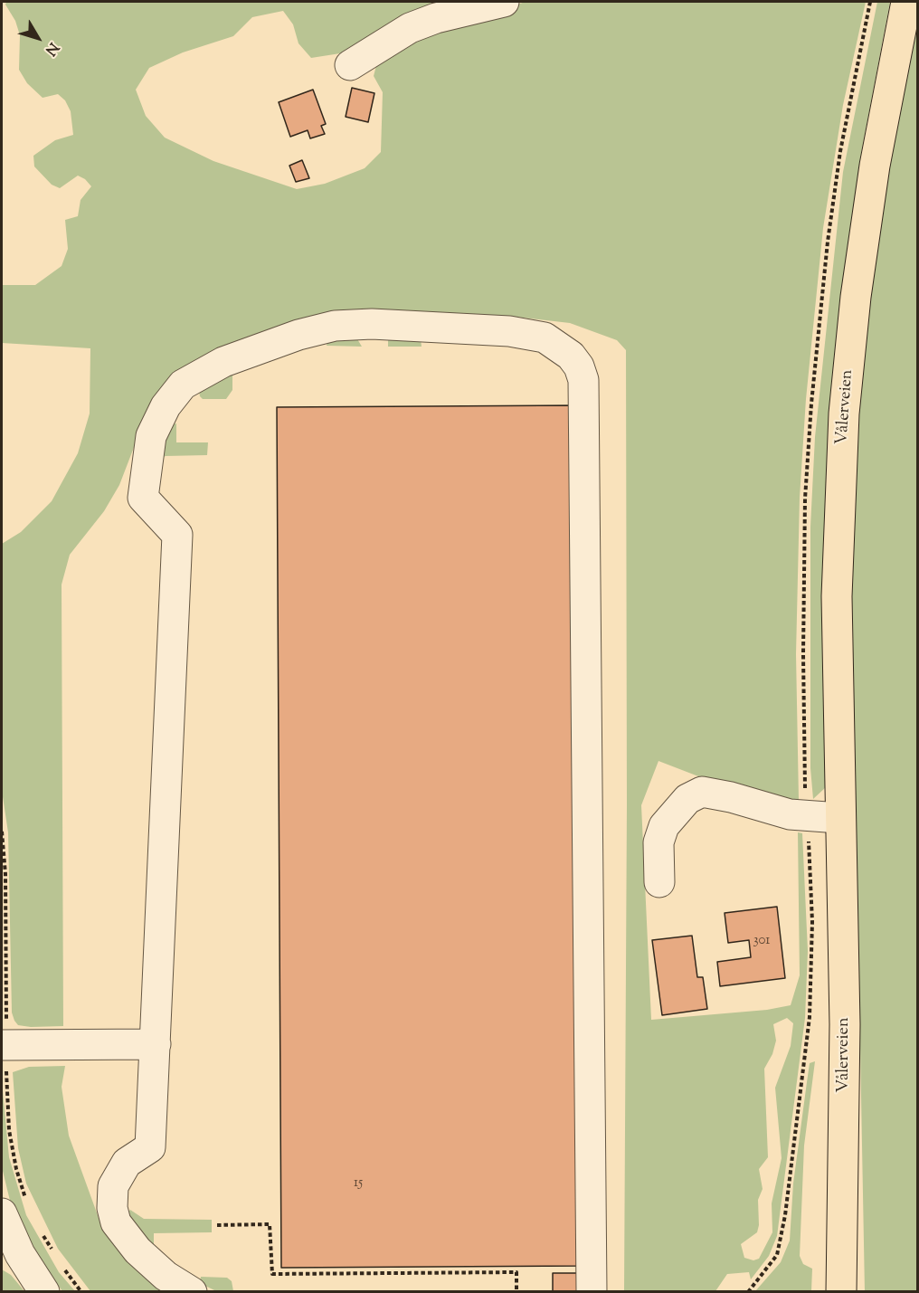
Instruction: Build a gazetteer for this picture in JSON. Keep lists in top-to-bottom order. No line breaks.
{"streets":{"main road":["Vålerveien"]},"house_numbers":["301","15"],"north":"bottom right"}
